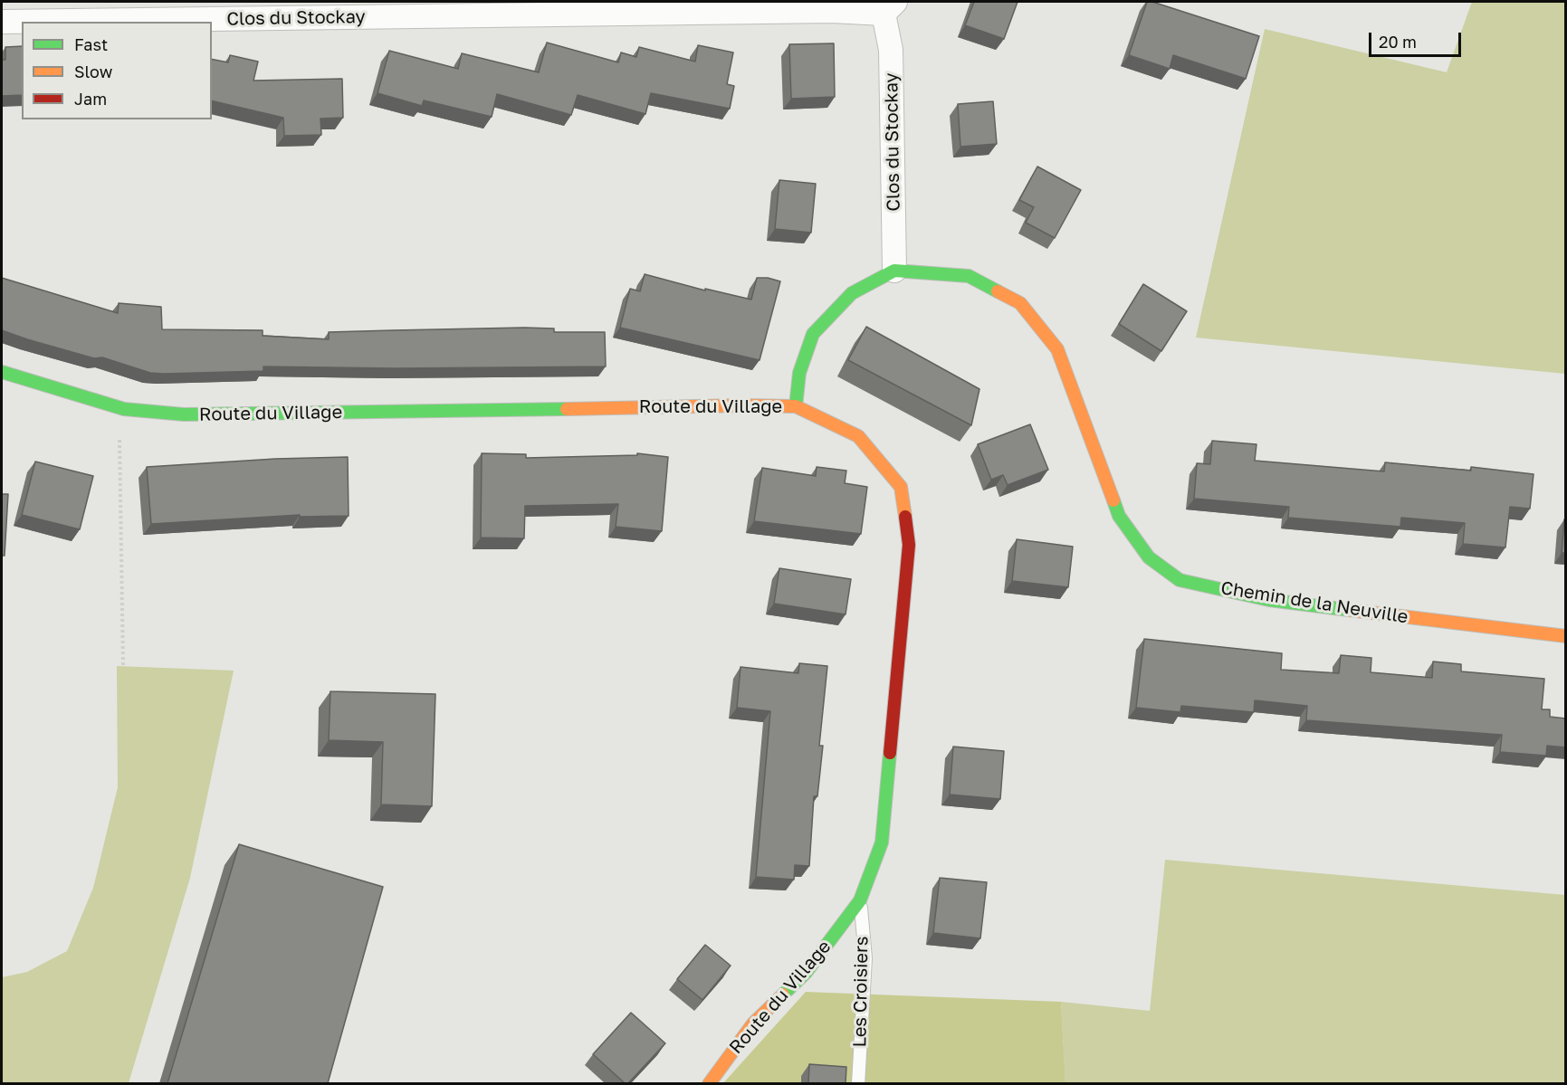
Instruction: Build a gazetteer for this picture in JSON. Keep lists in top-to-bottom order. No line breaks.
{"streets":{"street":["Clos du Stockay","Route du Village","Chemin de la Neuville"],"lane":["Les Croisiers"]},"crossings":[["Clos du Stockay","Chemin de la Neuville"],["Route du Village","Les Croisiers"]],"legend":["Fast","Slow","Jam"],"scale_bar":"20 m"}
